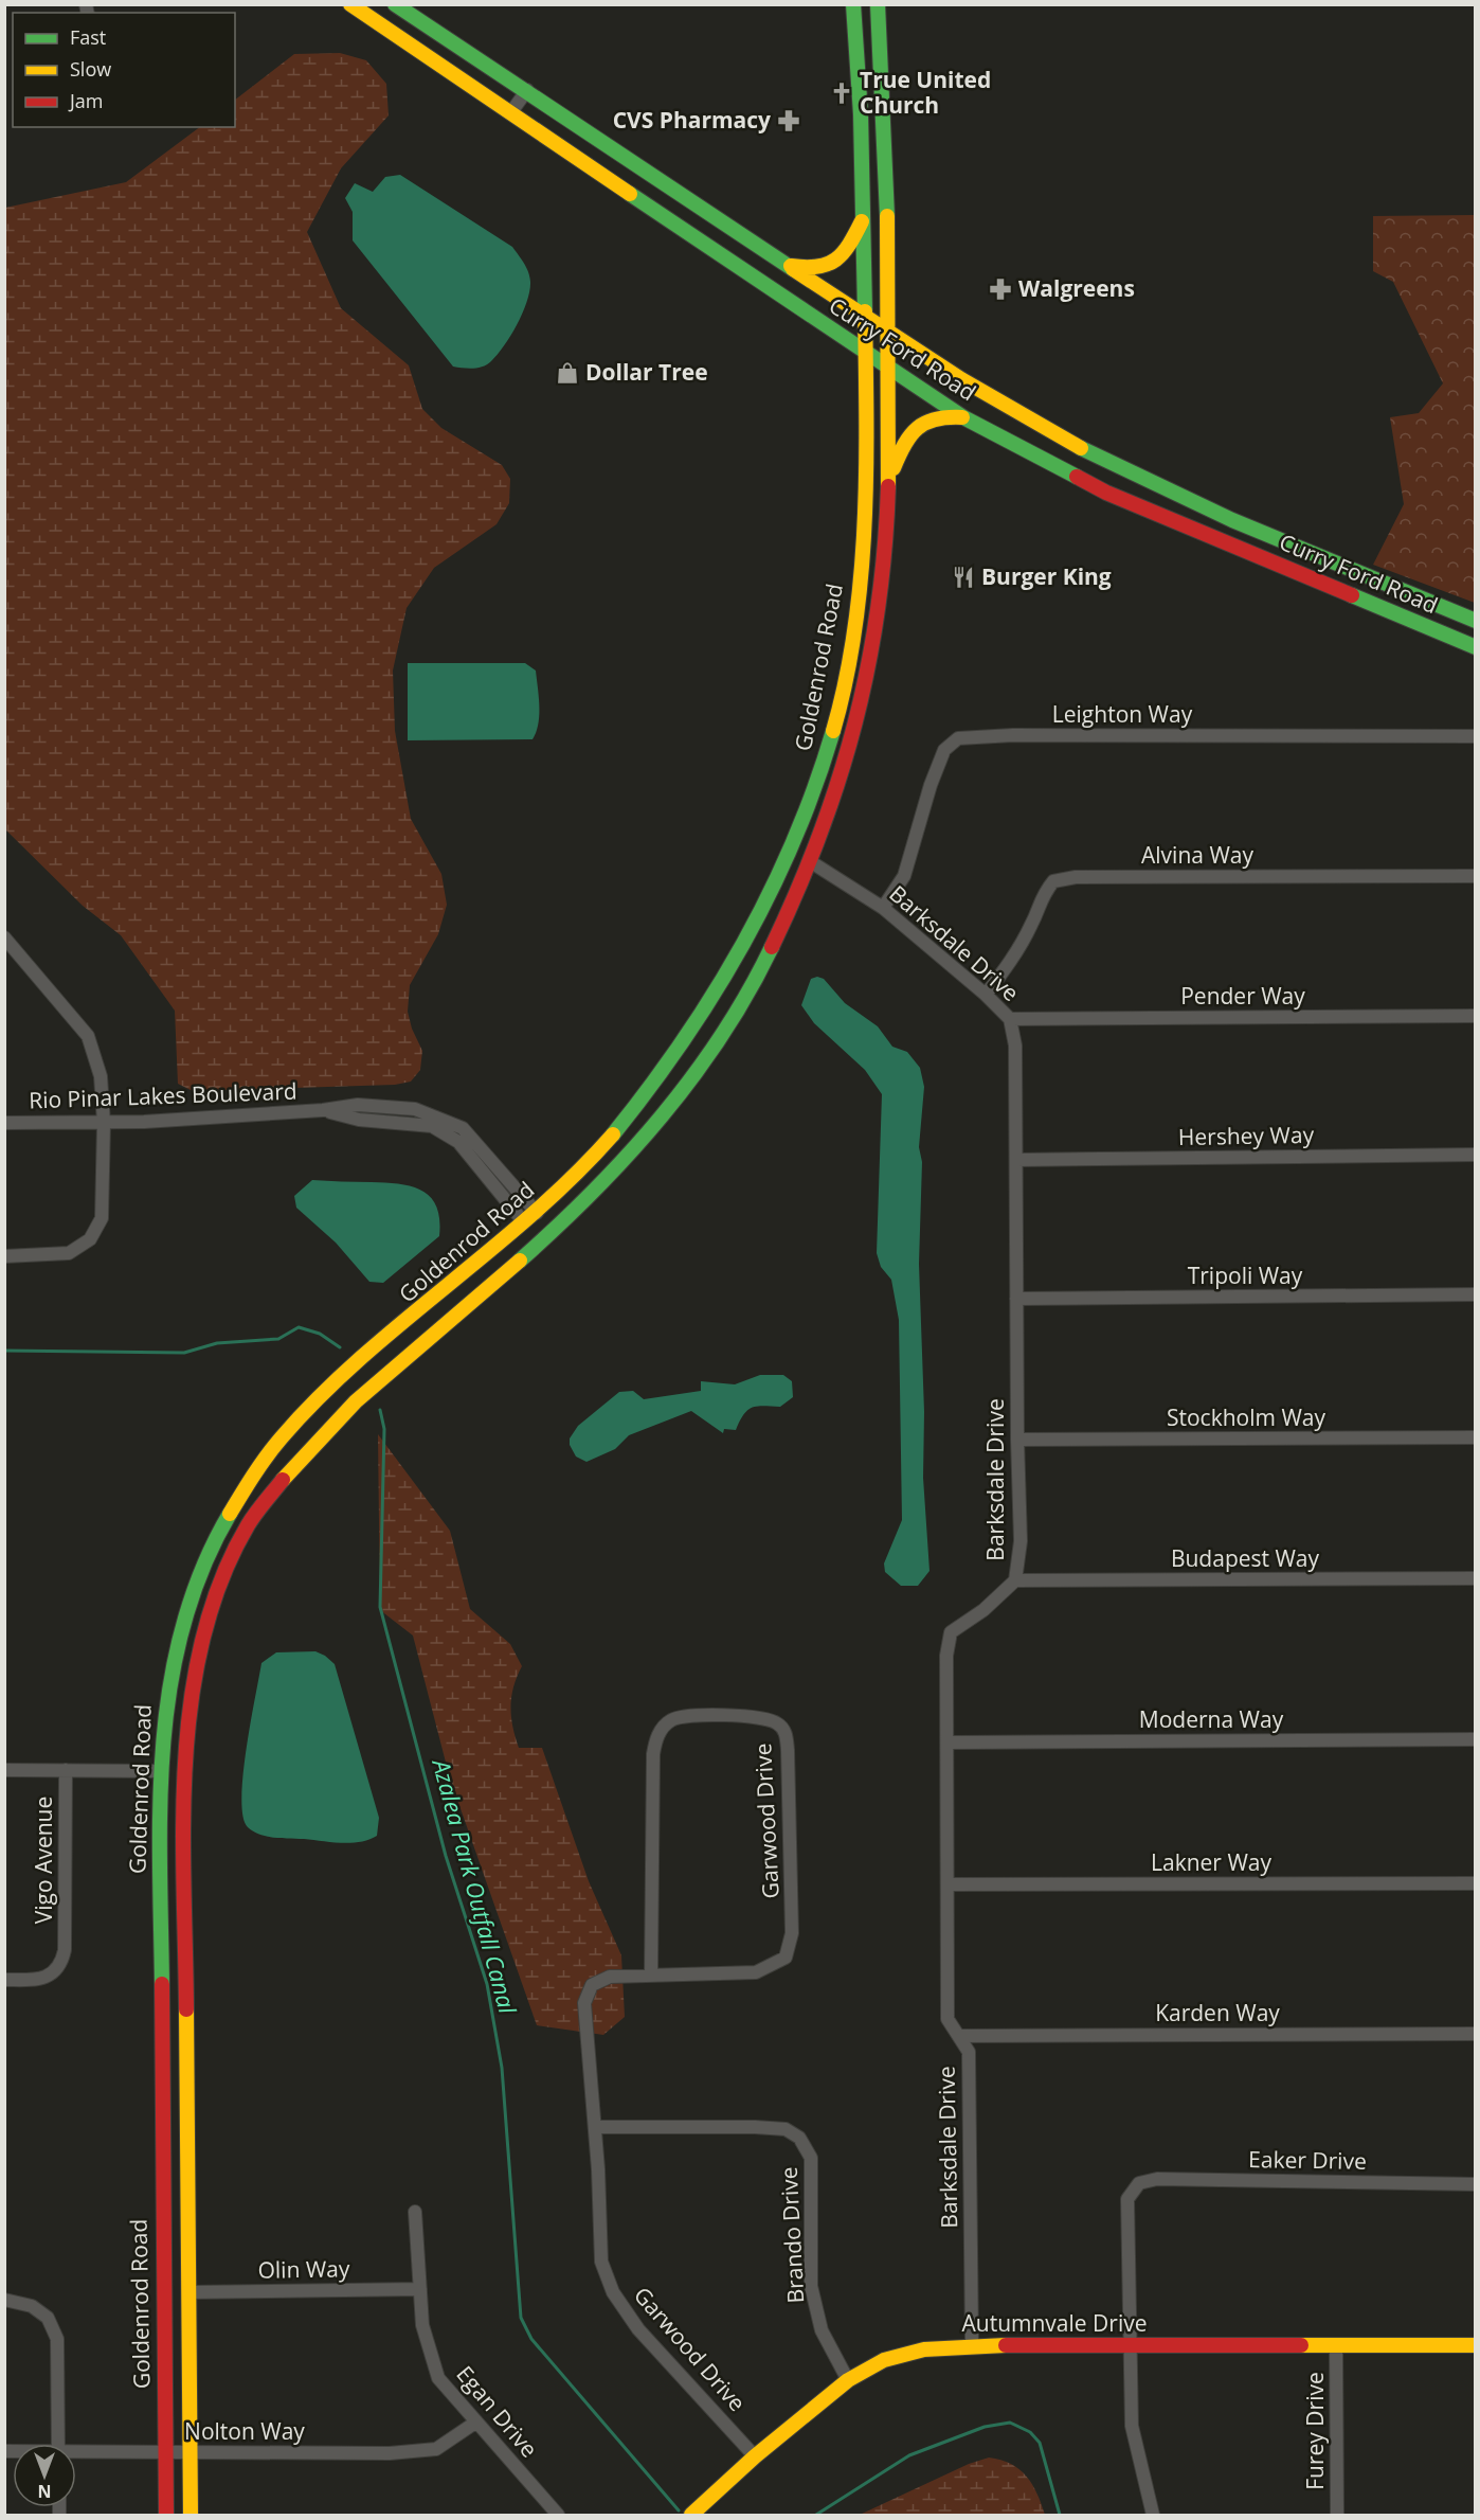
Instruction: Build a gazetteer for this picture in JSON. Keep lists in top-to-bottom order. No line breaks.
{"streets":{"main road":["Curry Ford Road","Goldenrod Road","Autumnvale Drive"],"street":["Leighton Way","Alvina Way","Barksdale Drive","Pender Way","Rio Pinar Lakes Boulevard","Hershey Way","Tripoli Way","Stockholm Way","Budapest Way","Moderna Way","Garwood Drive","Vigo Avenue","Lakner Way","Karden Way","Eaker Drive","Brando Drive","Olin Way","Egan Drive","Furey Drive","Nolton Way"]},"crossings":[["Curry Ford Road","Goldenrod Road"],["Goldenrod Road","Barksdale Drive"],["Goldenrod Road","Rio Pinar Lakes Boulevard"],["Goldenrod Road","Olin Way"],["Goldenrod Road","Nolton Way"],["Leighton Way","Barksdale Drive"],["Alvina Way","Barksdale Drive"],["Barksdale Drive","Pender Way"],["Barksdale Drive","Hershey Way"],["Barksdale Drive","Tripoli Way"],["Barksdale Drive","Stockholm Way"],["Barksdale Drive","Budapest Way"],["Barksdale Drive","Moderna Way"],["Barksdale Drive","Lakner Way"],["Barksdale Drive","Karden Way"],["Barksdale Drive","Autumnvale Drive"],["Garwood Drive","Brando Drive"],["Garwood Drive","Autumnvale Drive"],["Eaker Drive","Autumnvale Drive"],["Brando Drive","Autumnvale Drive"],["Olin Way","Egan Drive"],["Autumnvale Drive","Furey Drive"],["Egan Drive","Nolton Way"]],"water":["Azalea Park Outfall Canal"],"places":{"church":["True United Church"],"pharmacy":["CVS Pharmacy","Walgreens"],"shop":["Dollar Tree"],"restaurant":["Burger King"]},"legend":["Fast","Slow","Jam"],"north":"bottom"}
